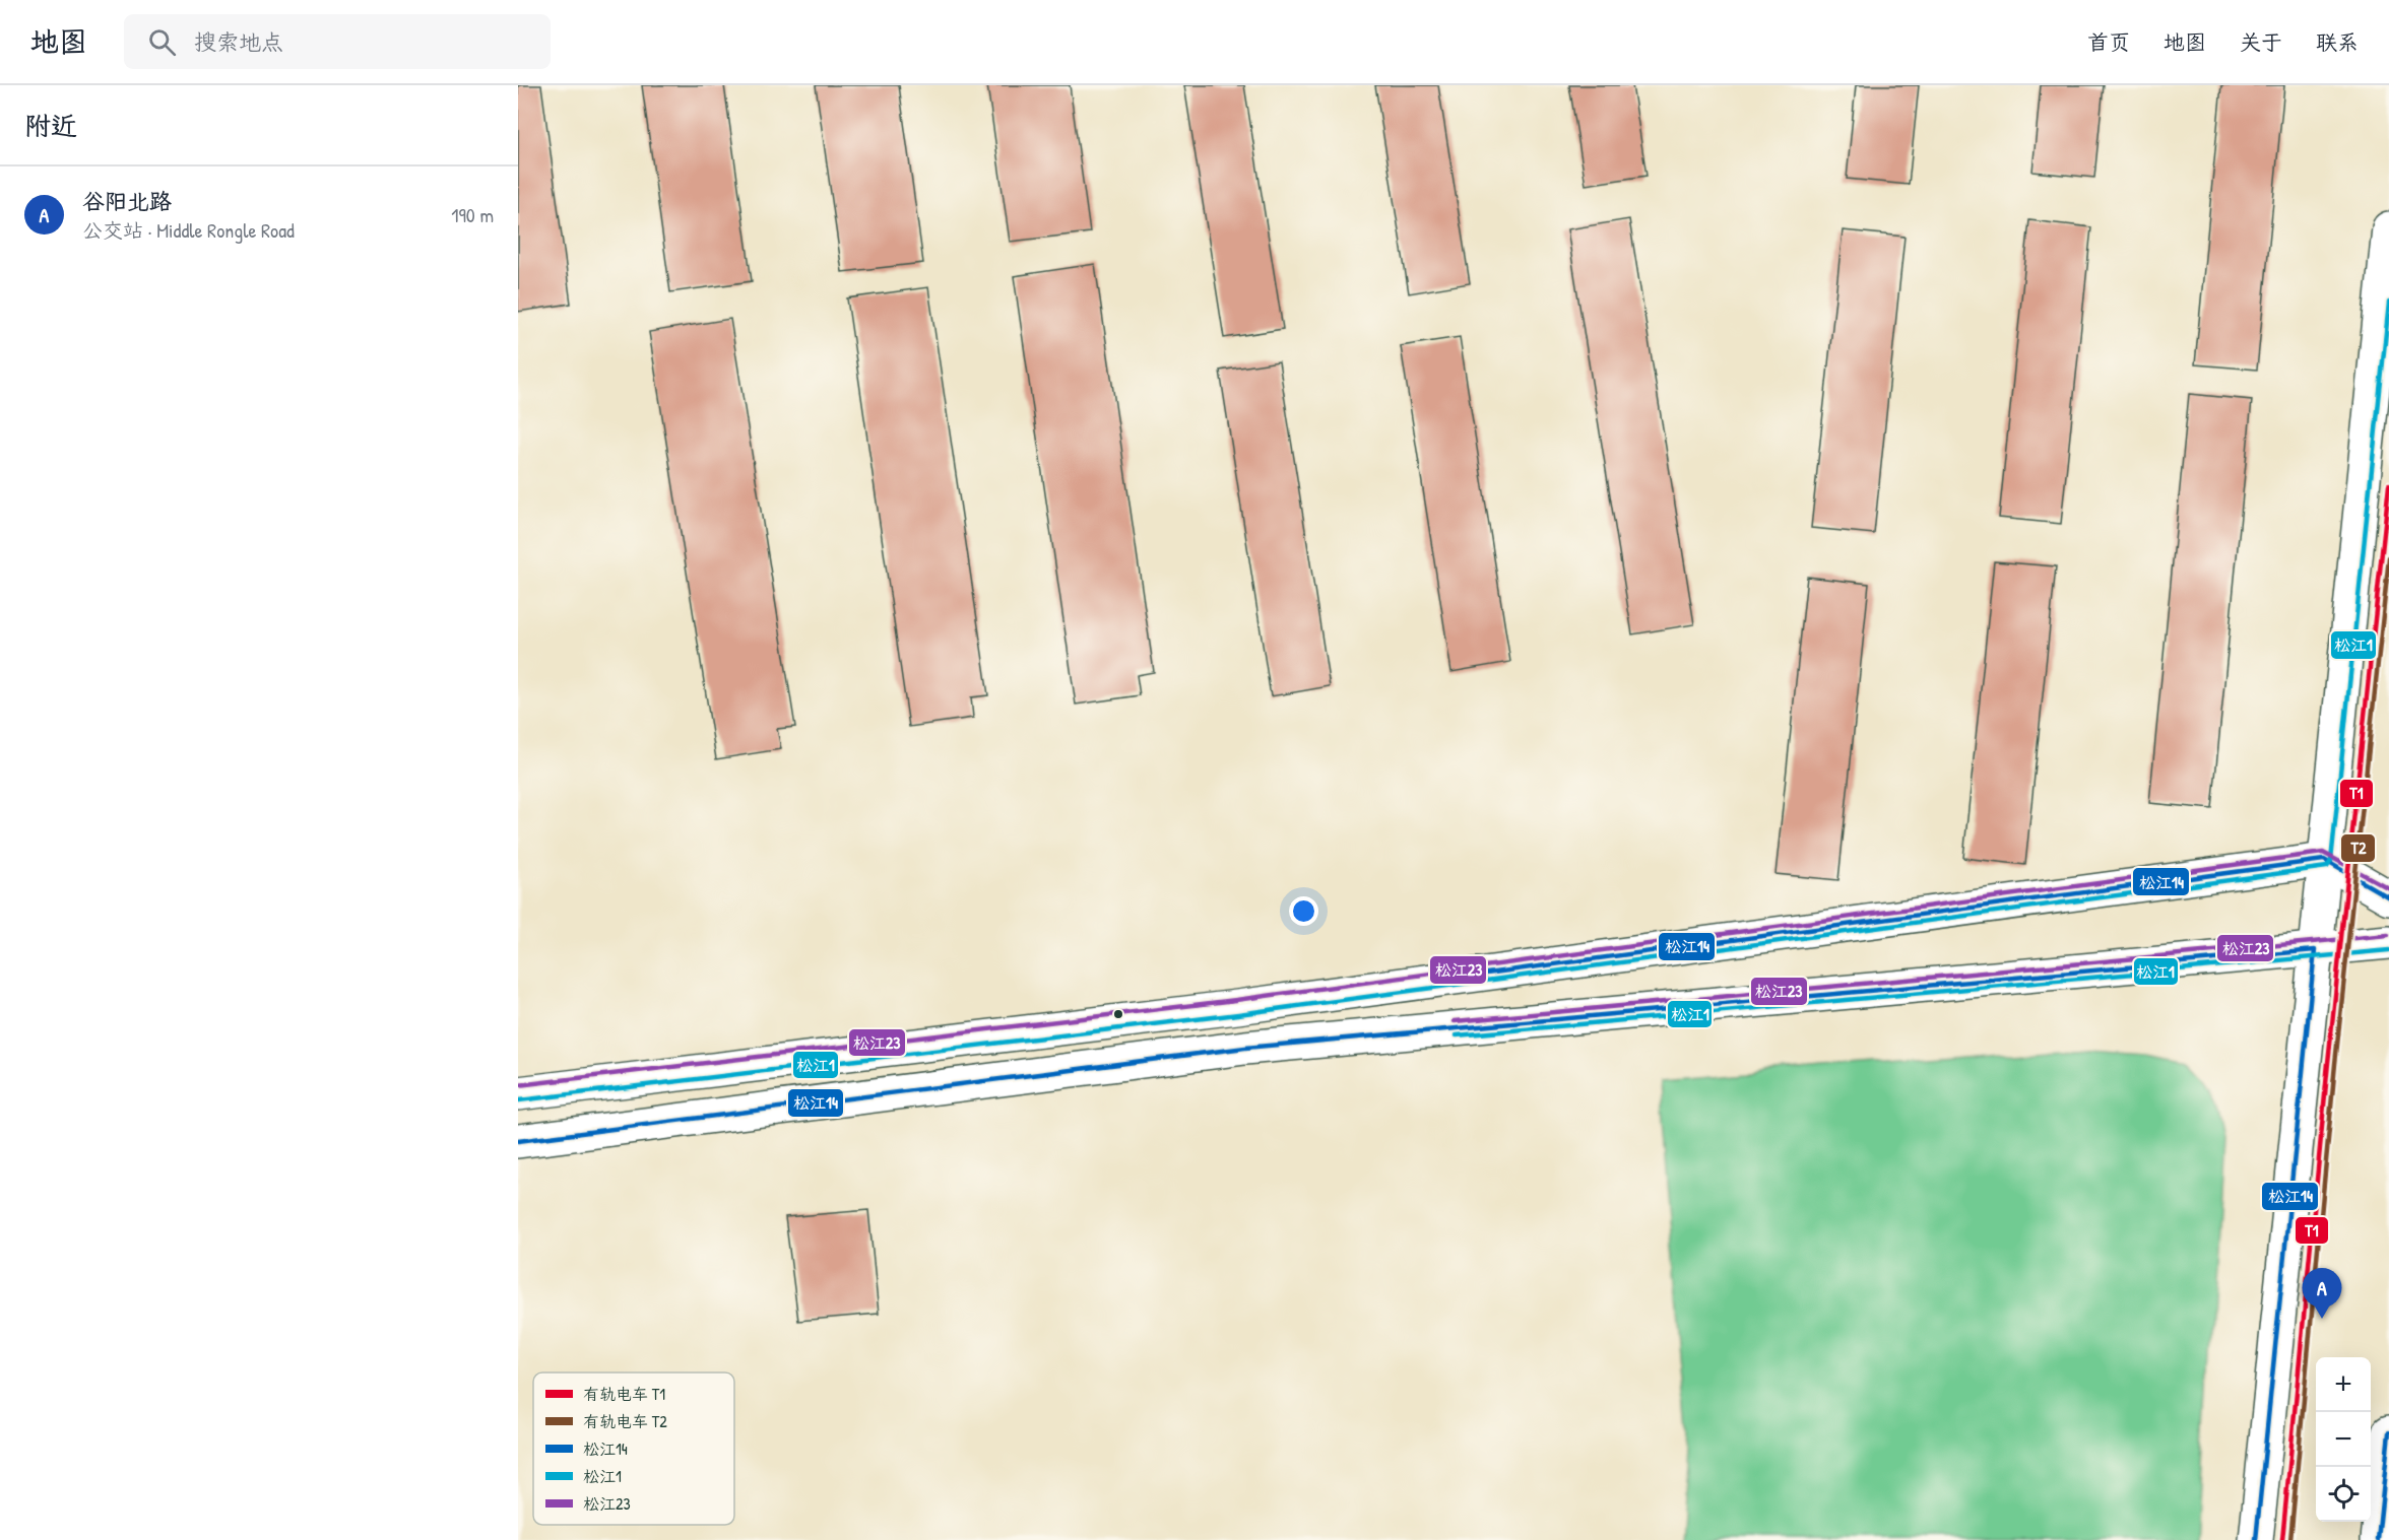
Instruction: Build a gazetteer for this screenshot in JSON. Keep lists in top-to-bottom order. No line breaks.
{"lines":["transit line 松江1","tram line T1","tram line T2","transit line 松江23","transit line 松江14"],"legend":["有轨电车 T1","有轨电车 T2","松江14","松江1","松江23"],"page":{"header":"地图","search":"搜索地点","nav":["首页","地图","关于","联系"],"heading":"附近","list":[{"mark":"A","name":"谷阳北路","note":"公交站 · Middle Rongle Road","value":"190 m"}],"pins":"A","map_buttons":["+","−"]}}
